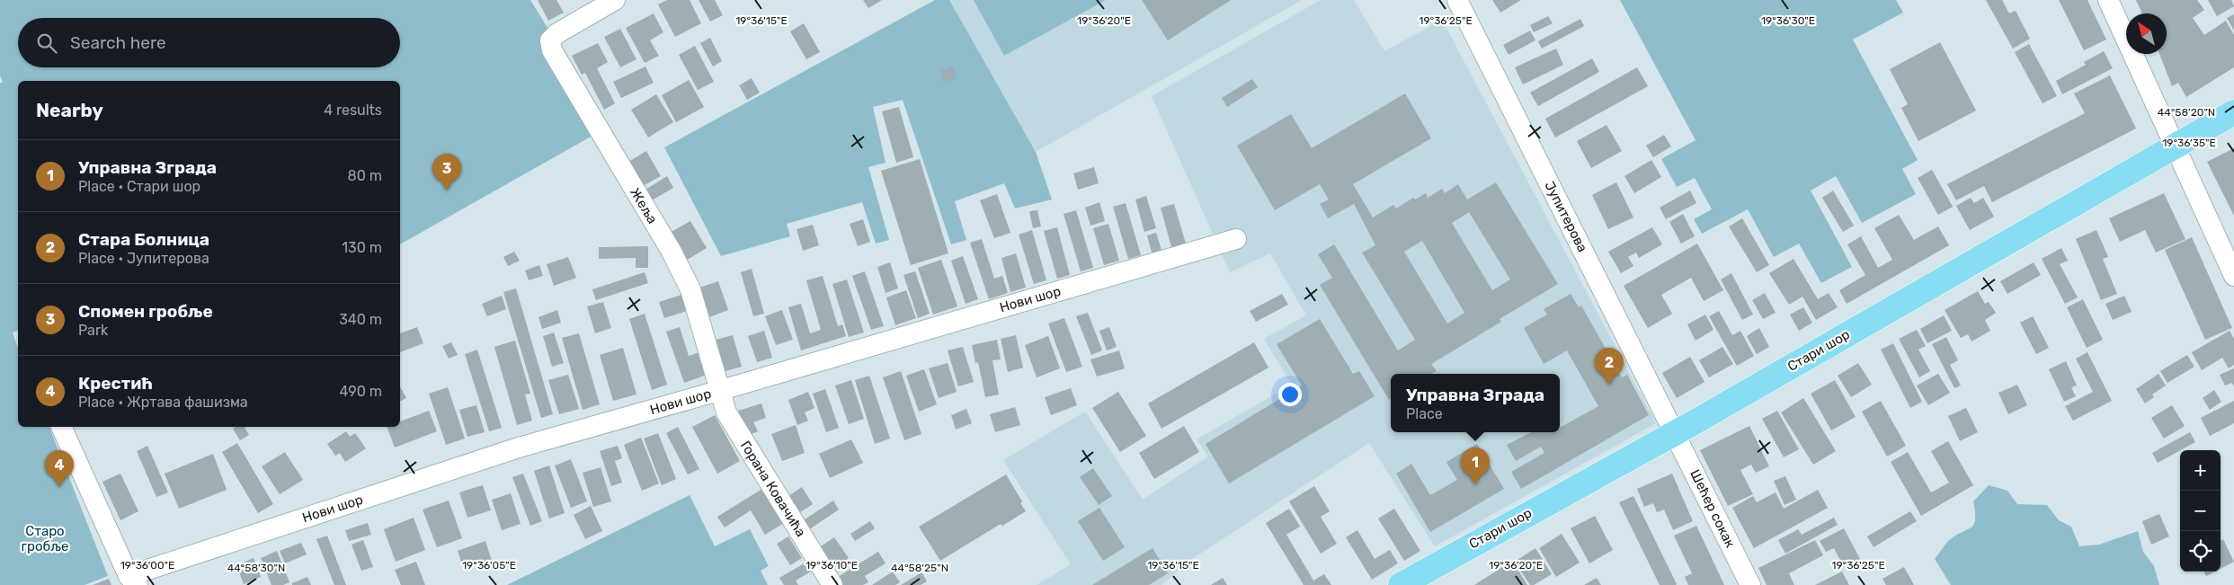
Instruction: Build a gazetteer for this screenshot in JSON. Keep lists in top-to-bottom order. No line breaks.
{"streets":{"main road":["Стари шор"],"street":["Жеља","Јупитерова","Нови шор","Горана Ковачића","Шећер сокак"]},"crossings":[["Жеља","Нови шор"],["Жеља","Горана Ковачића"],["Јупитерова","Стари шор"],["Јупитерова","Шећер сокак"],["Нови шор","Горана Ковачића"],["Стари шор","Шећер сокак"]],"parks":["Старо гробље"],"north":"top left","page":{"search":"Search here","heading":["Nearby","4 results"],"list":[{"mark":"1","name":"Управна Зграда","note":"Place · Стари шор","value":"80 m"},{"mark":"2","name":"Стара Болница","note":"Place · Јупитерова","value":"130 m"},{"mark":"3","name":"Спомен гробље","note":"Park","value":"340 m"},{"mark":"4","name":"Крестић","note":"Place · Жртава фашизма","value":"490 m"}],"pins":["3","2","1","4"],"popup":["Управна Зграда","Place"],"map_buttons":["+","−"]},"coordinates":["19°36'15\"E","19°36'20\"E","19°36'25\"E","19°36'30\"E","44°58'20\"N","19°36'35\"E","19°36'00\"E","19°36'05\"E","19°36'10\"E","44°58'30\"N","44°58'25\"N"]}
